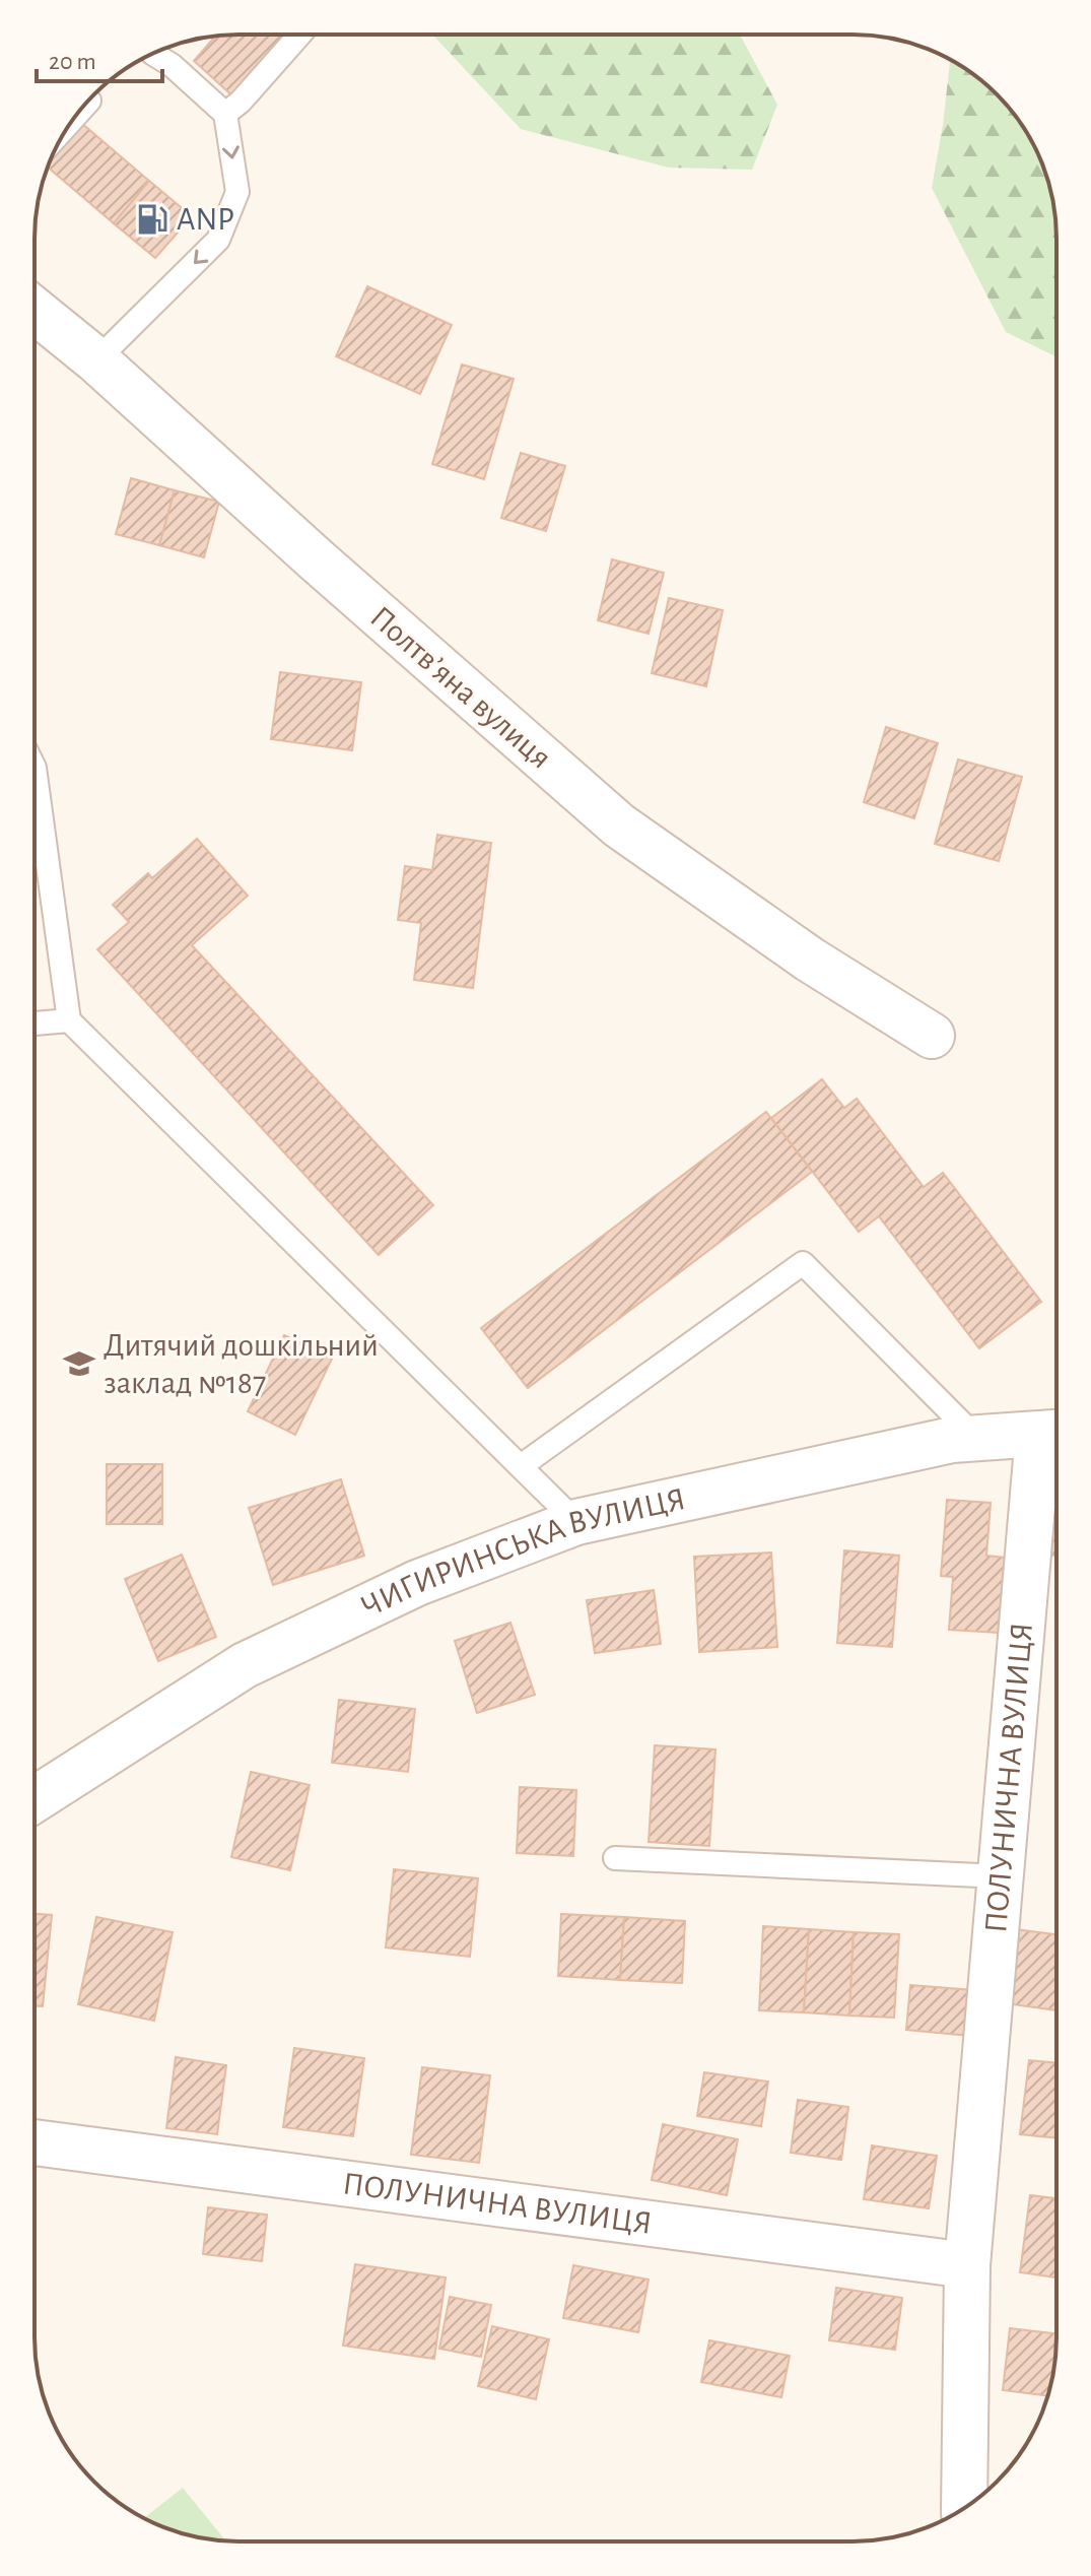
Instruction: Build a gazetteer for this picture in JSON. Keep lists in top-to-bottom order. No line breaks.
{"streets":{"street":["Полтвʼяна вулиця","ЧИГИРИНСЬКА ВУЛИЦЯ","ПОЛУНИЧНА ВУЛИЦЯ"]},"crossings":[["ЧИГИРИНСЬКА ВУЛИЦЯ","ПОЛУНИЧНА ВУЛИЦЯ"]],"places":{"fuel station":["ANP"],"school or university":["Дитячий дошкільний заклад №187"]},"scale_bar":"20 m"}
